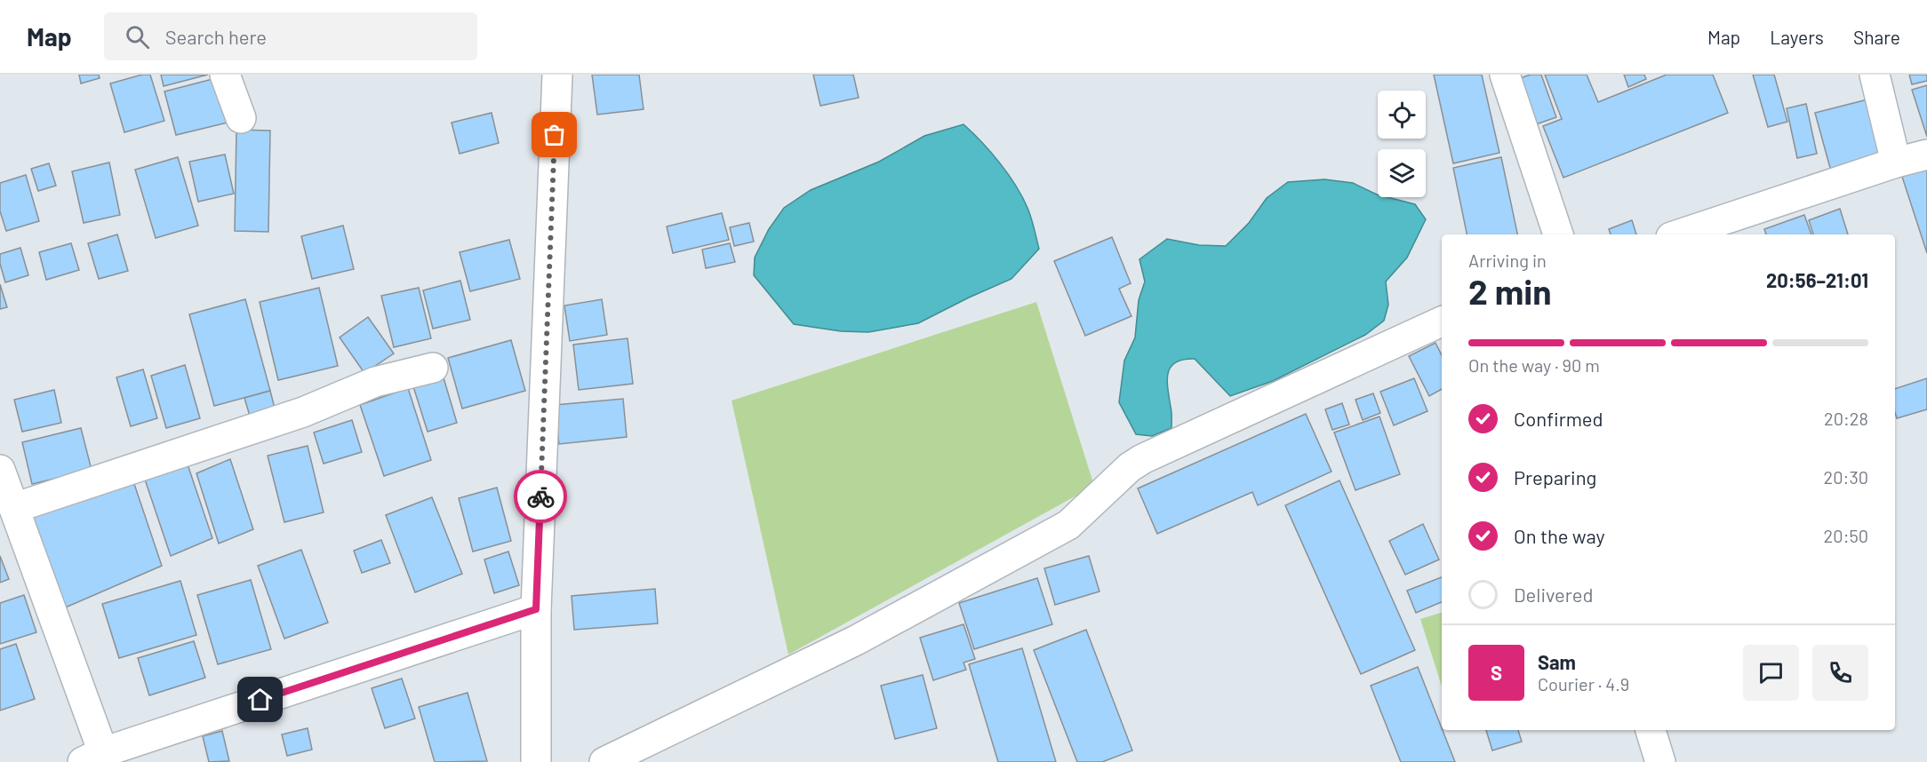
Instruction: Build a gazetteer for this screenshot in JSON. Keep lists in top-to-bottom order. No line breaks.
{"page":{"header":"Map","search":"Search here","nav":["Map","Layers","Share"],"heading":["2 min","Arriving in","20:56–21:01"],"panel":["Sam","Courier · 4.9"],"bar":"On the way · 90 m","list":[["Confirmed","20:28"],["Preparing","20:30"],["On the way","20:50"],"Delivered"],"round":"S"}}
